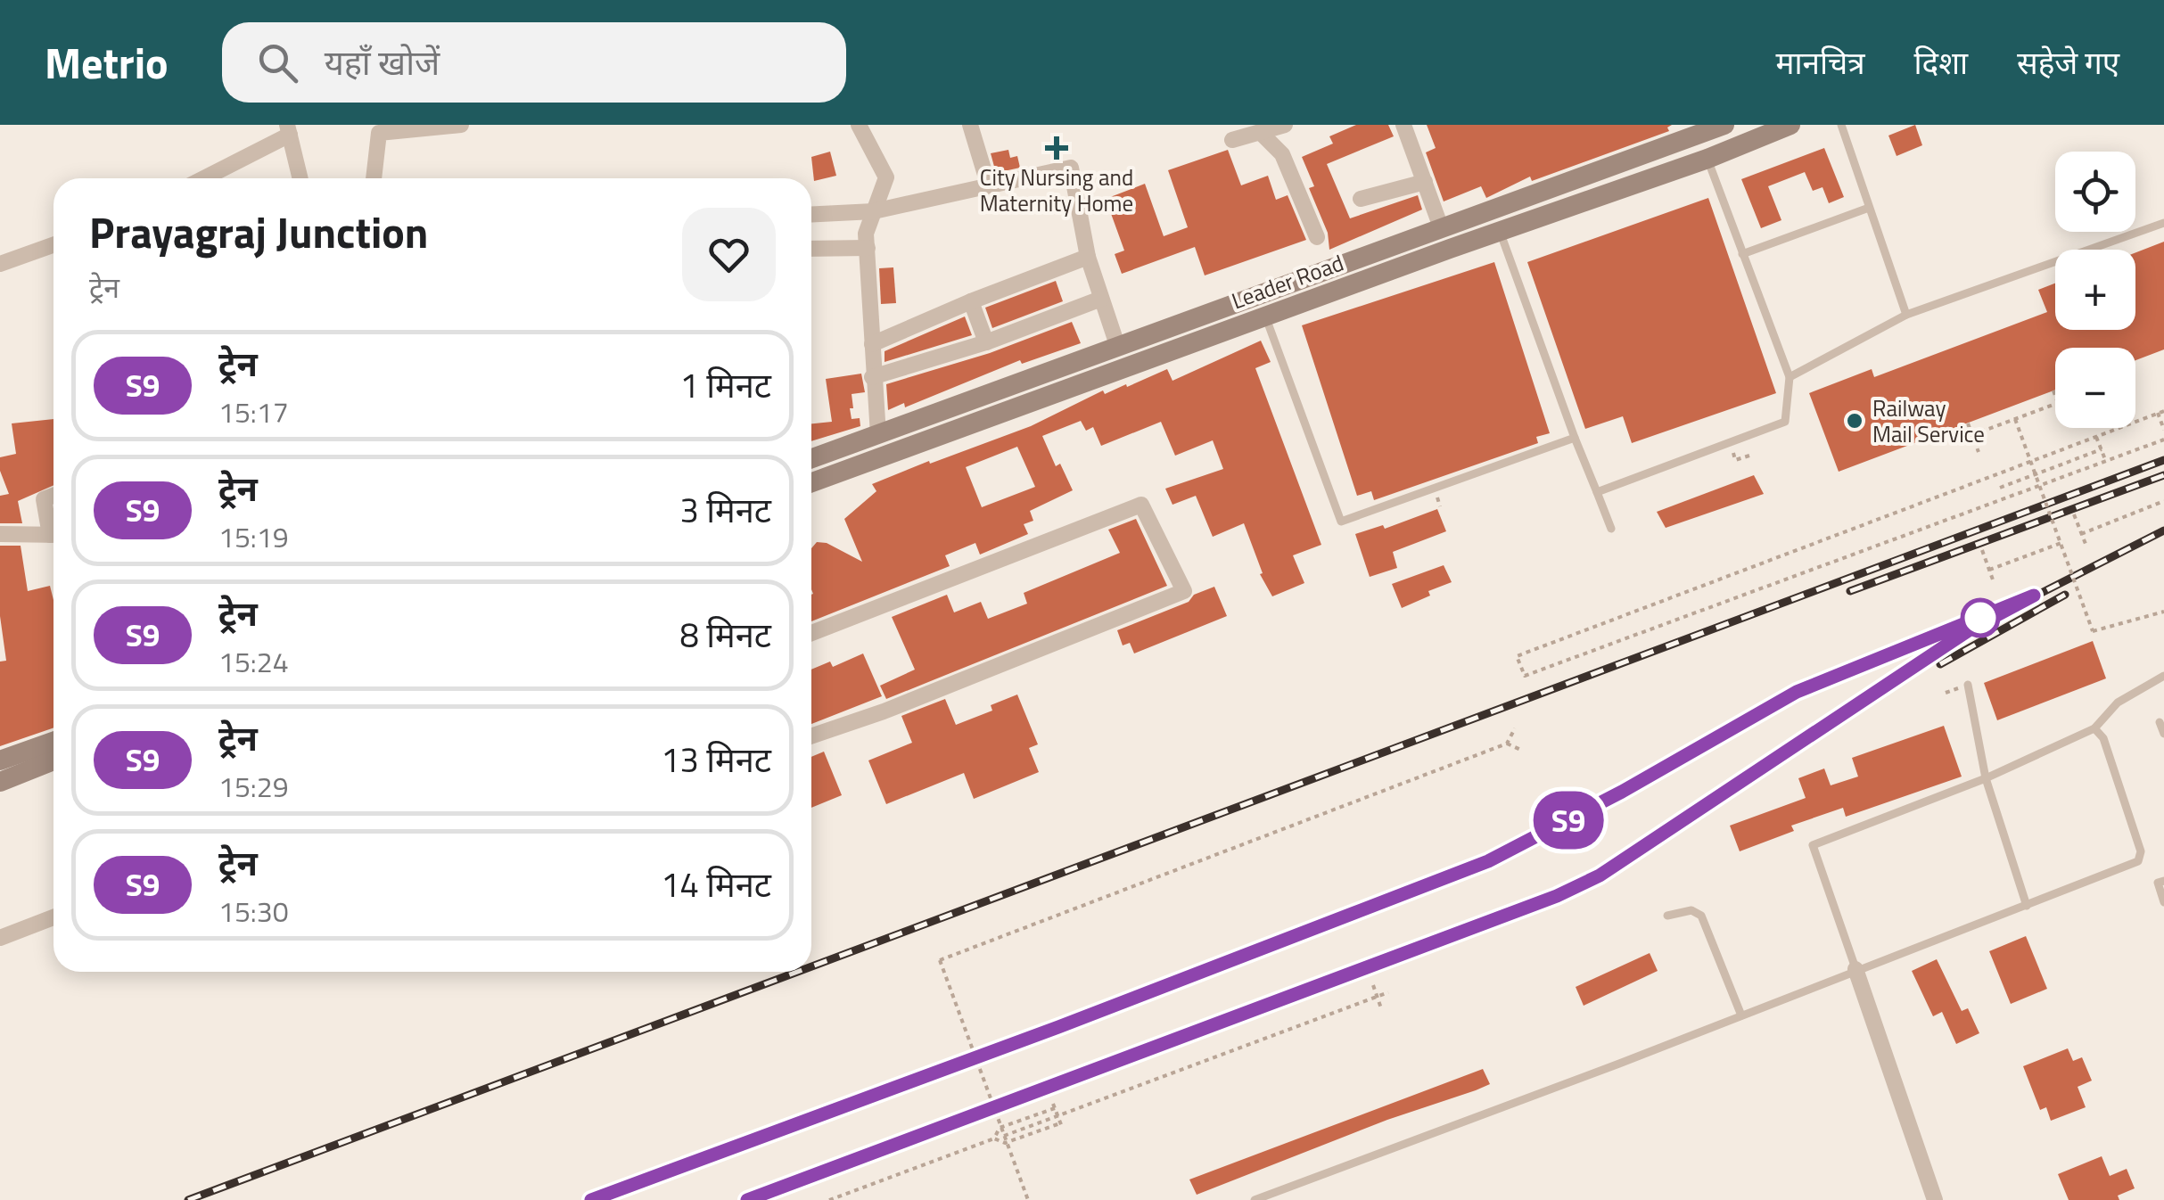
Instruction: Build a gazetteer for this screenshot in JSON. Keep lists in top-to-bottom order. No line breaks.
{"streets":{"main road":["Leader Road"]},"places":{"health":["City Nursing and Maternity Home"],"other":["Railway Mail Service"]},"page":{"header":"Metrio","search":"यहाँ खोजें","nav":["मानचित्र","दिशा","सहेजे गए"],"on_map":"S9","map_buttons":["+","−"],"heading":["Prayagraj Junction","ट्रेन"],"list":[{"mark":"S9","name":"ट्रेन","note":"15:17","value":"1 मिनट"},{"mark":"S9","name":"ट्रेन","note":"15:19","value":"3 मिनट"},{"mark":"S9","name":"ट्रेन","note":"15:24","value":"8 मिनट"},{"mark":"S9","name":"ट्रेन","note":"15:29","value":"13 मिनट"},{"mark":"S9","name":"ट्रेन","note":"15:30","value":"14 मिनट"}]}}
